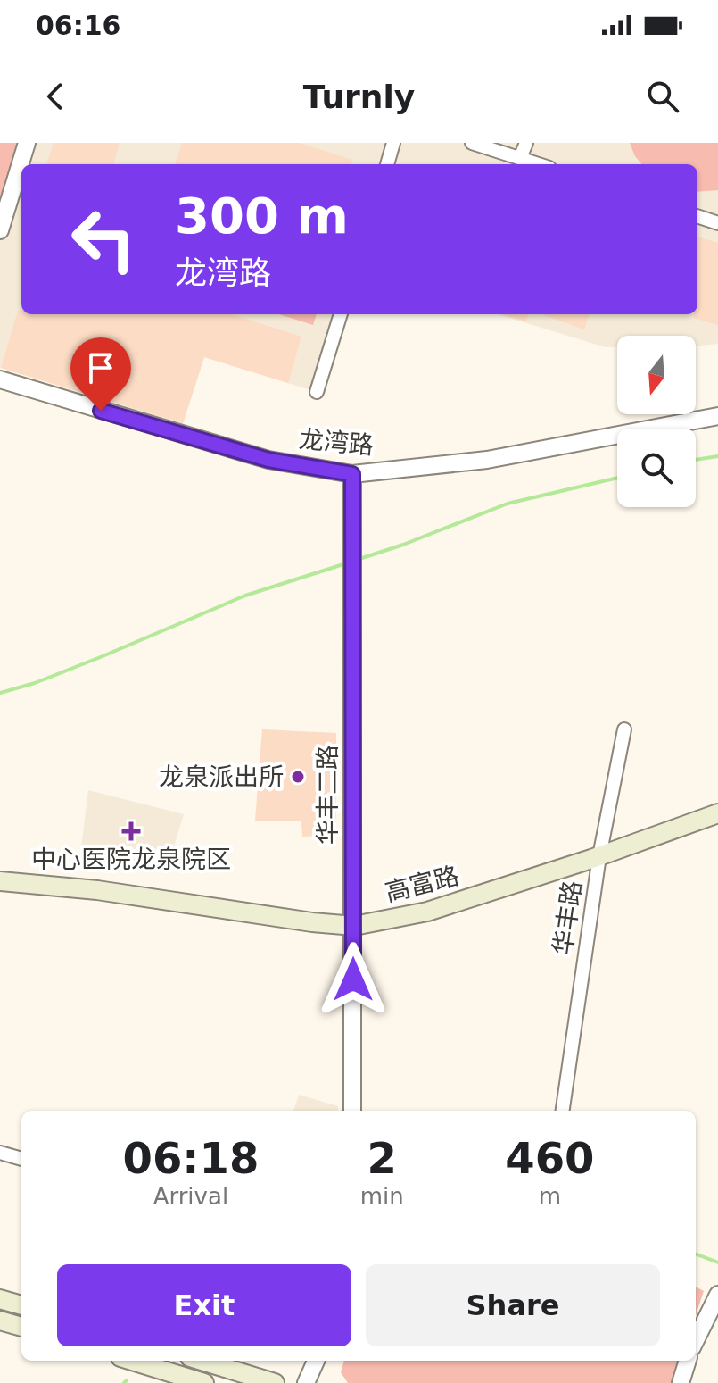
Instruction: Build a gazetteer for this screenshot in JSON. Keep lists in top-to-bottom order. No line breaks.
{"streets":{"main road":["高富路"],"street":["龙湾路","华丰二路","华丰路"]},"crossings":[["龙湾路","华丰二路"],["华丰二路","高富路"],["高富路","华丰路"]],"places":{"other":["龙泉派出所"],"health":["中心医院龙泉院区"]},"north":"bottom","page":{"status":"06:16","header":"Turnly","turn":["300 m","龙湾路"],"eta":["06:18","Arrival","2","min","460","m"],"buttons":["Exit","Share"]}}
